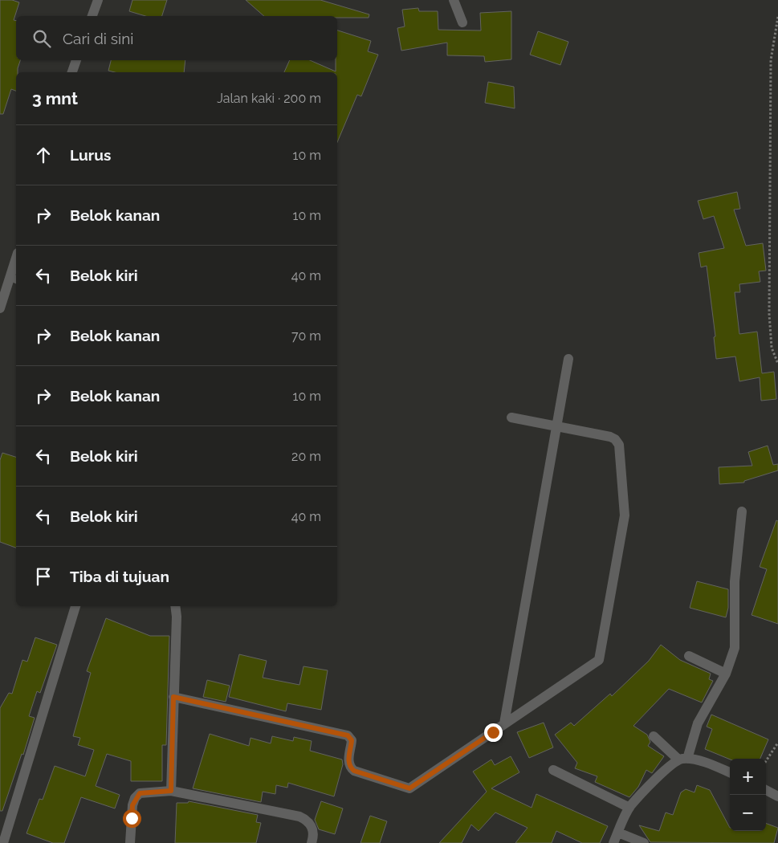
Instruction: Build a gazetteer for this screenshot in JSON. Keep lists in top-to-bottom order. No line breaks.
{"page":{"search":"Cari di sini","heading":["3 mnt","Jalan kaki · 200 m"],"list":[["Lurus","10 m"],["Belok kanan","10 m"],["Belok kiri","40 m"],["Belok kanan","70 m"],["Belok kanan","10 m"],["Belok kiri","20 m"],["Belok kiri","40 m"],"Tiba di tujuan"],"map_buttons":["+","−"]}}
